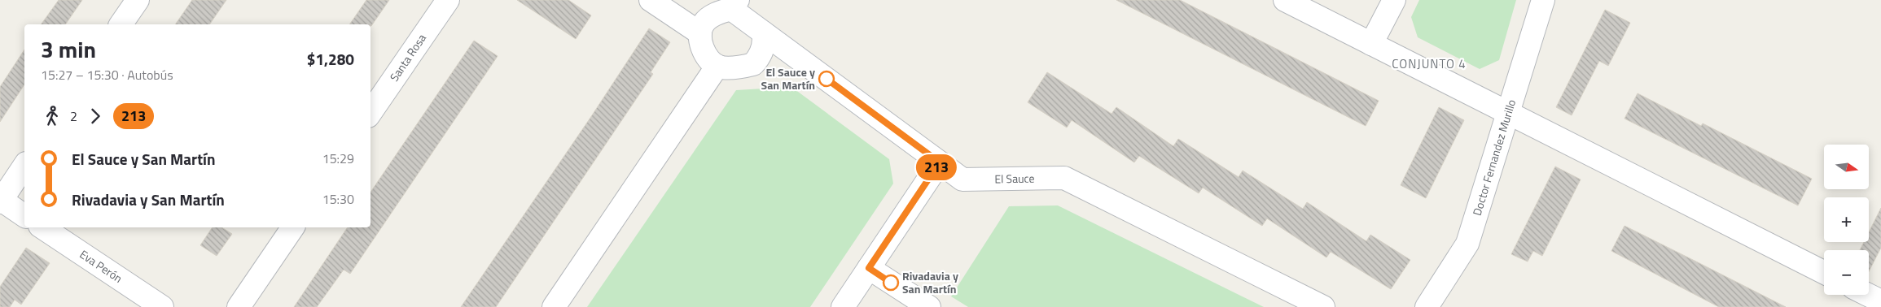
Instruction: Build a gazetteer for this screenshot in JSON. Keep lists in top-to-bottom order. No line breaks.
{"streets":{"street":["Santa Rosa","Doctor Fernandez Murillo","El Sauce","Eva Perón"]},"districts":["CONJUNTO 4"],"places":["El Sauce y San Martín","Rivadavia y San Martín"],"lines":["bus line 213"],"north":"right","page":{"on_map":"213","heading":["3 min","15:27 – 15:30 · Autobús","$1,280"],"legs":["2","213"],"list":[{"name":"El Sauce y San Martín","value":"15:29"},{"name":"Rivadavia y San Martín","value":"15:30"}],"map_buttons":["+","−"]}}
